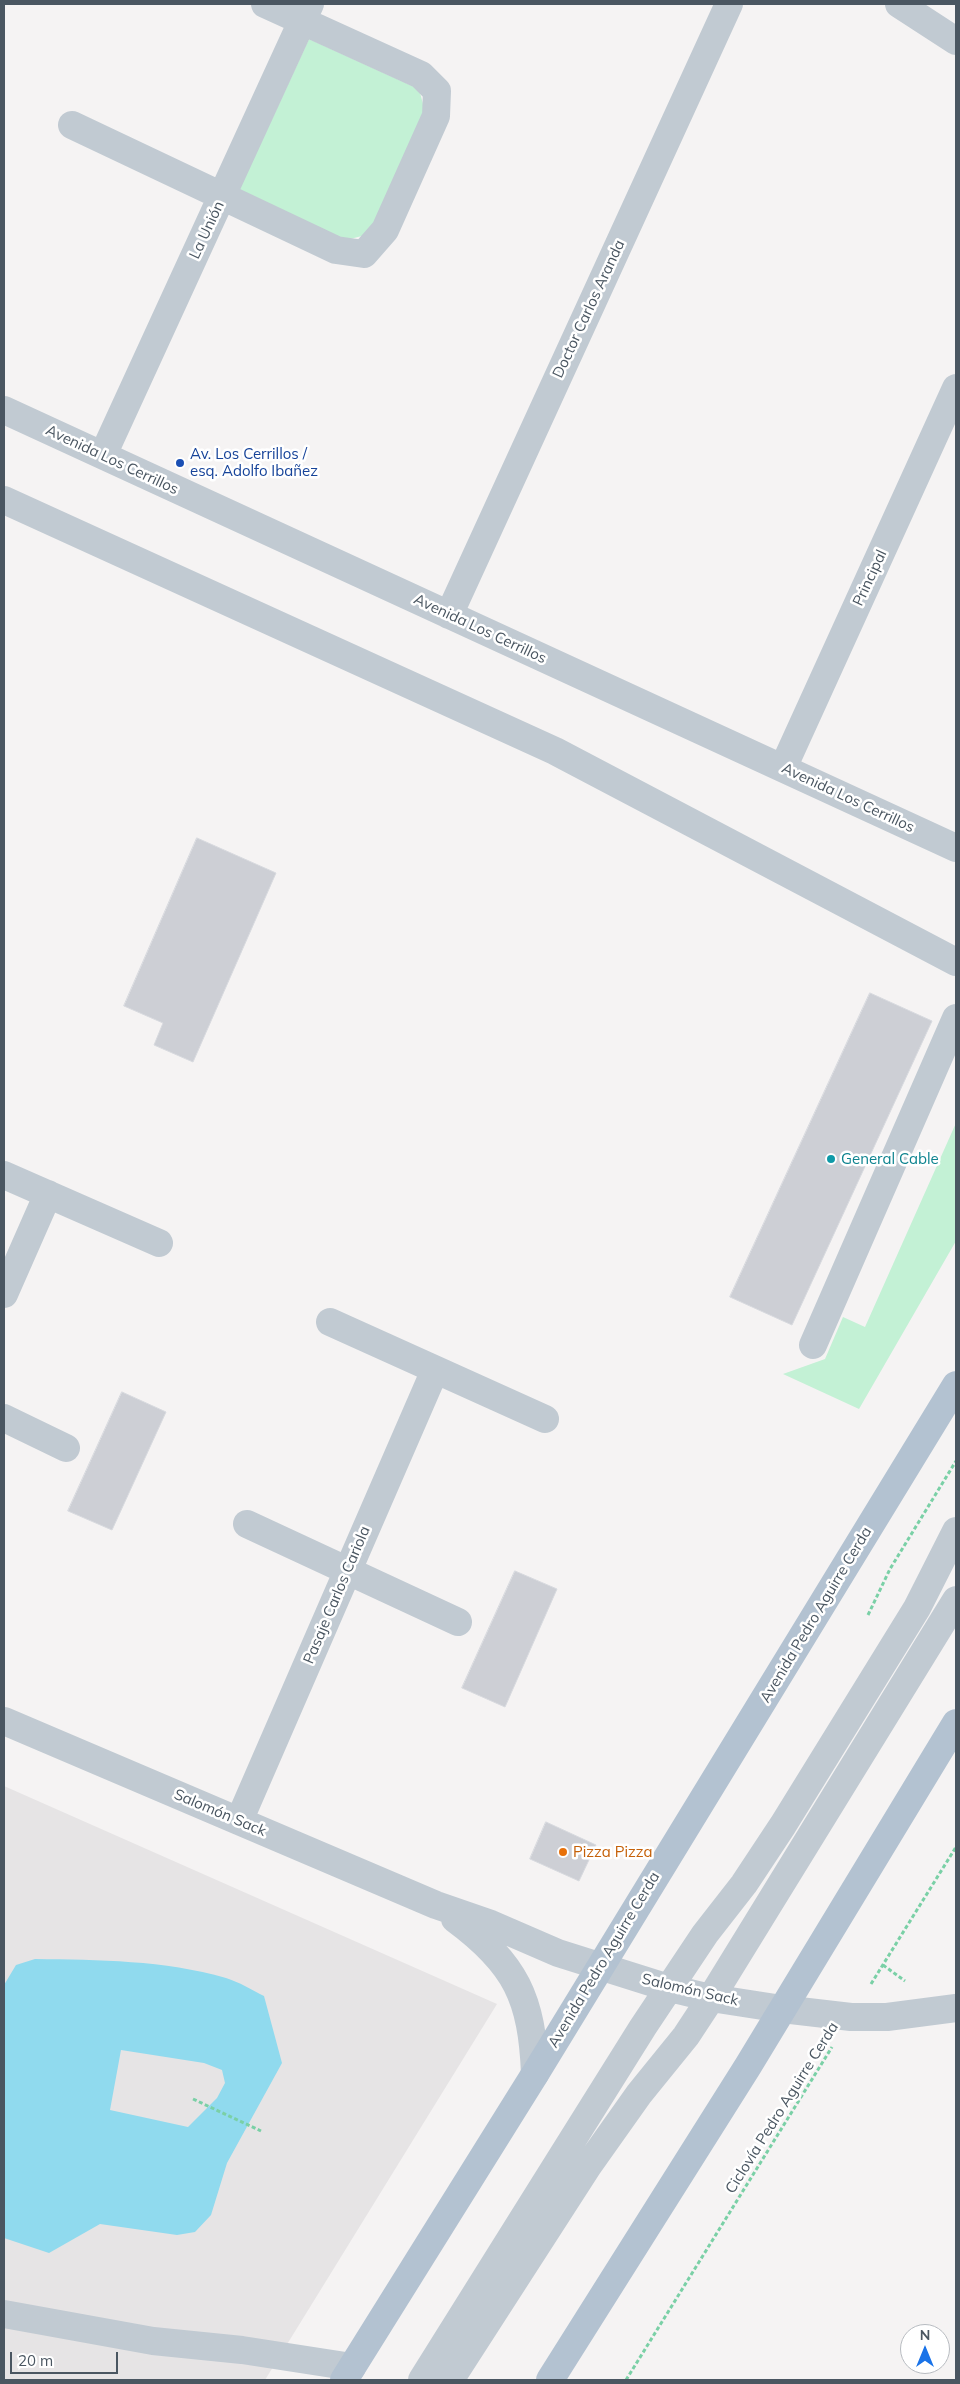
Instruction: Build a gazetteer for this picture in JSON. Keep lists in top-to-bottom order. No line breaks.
{"streets":{"main road":["Avenida Pedro Aguirre Cerda"],"street":["La Unión","Doctor Carlos Aranda","Avenida Los Cerrillos","Principal","Pasaje Carlos Cariola","Salomón Sack"],"path":["Ciclovía Pedro Aguirre Cerda"]},"crossings":[["La Unión","Avenida Los Cerrillos"],["Doctor Carlos Aranda","Avenida Los Cerrillos"],["Avenida Los Cerrillos","Principal"],["Pasaje Carlos Cariola","Salomón Sack"],["Avenida Pedro Aguirre Cerda","Salomón Sack"],["Salomón Sack","Ciclovía Pedro Aguirre Cerda"]],"places":["Av. Los Cerrillos / esq. Adolfo Ibañez","General Cable","Pizza Pizza"],"scale_bar":"20 m","north":"top"}
